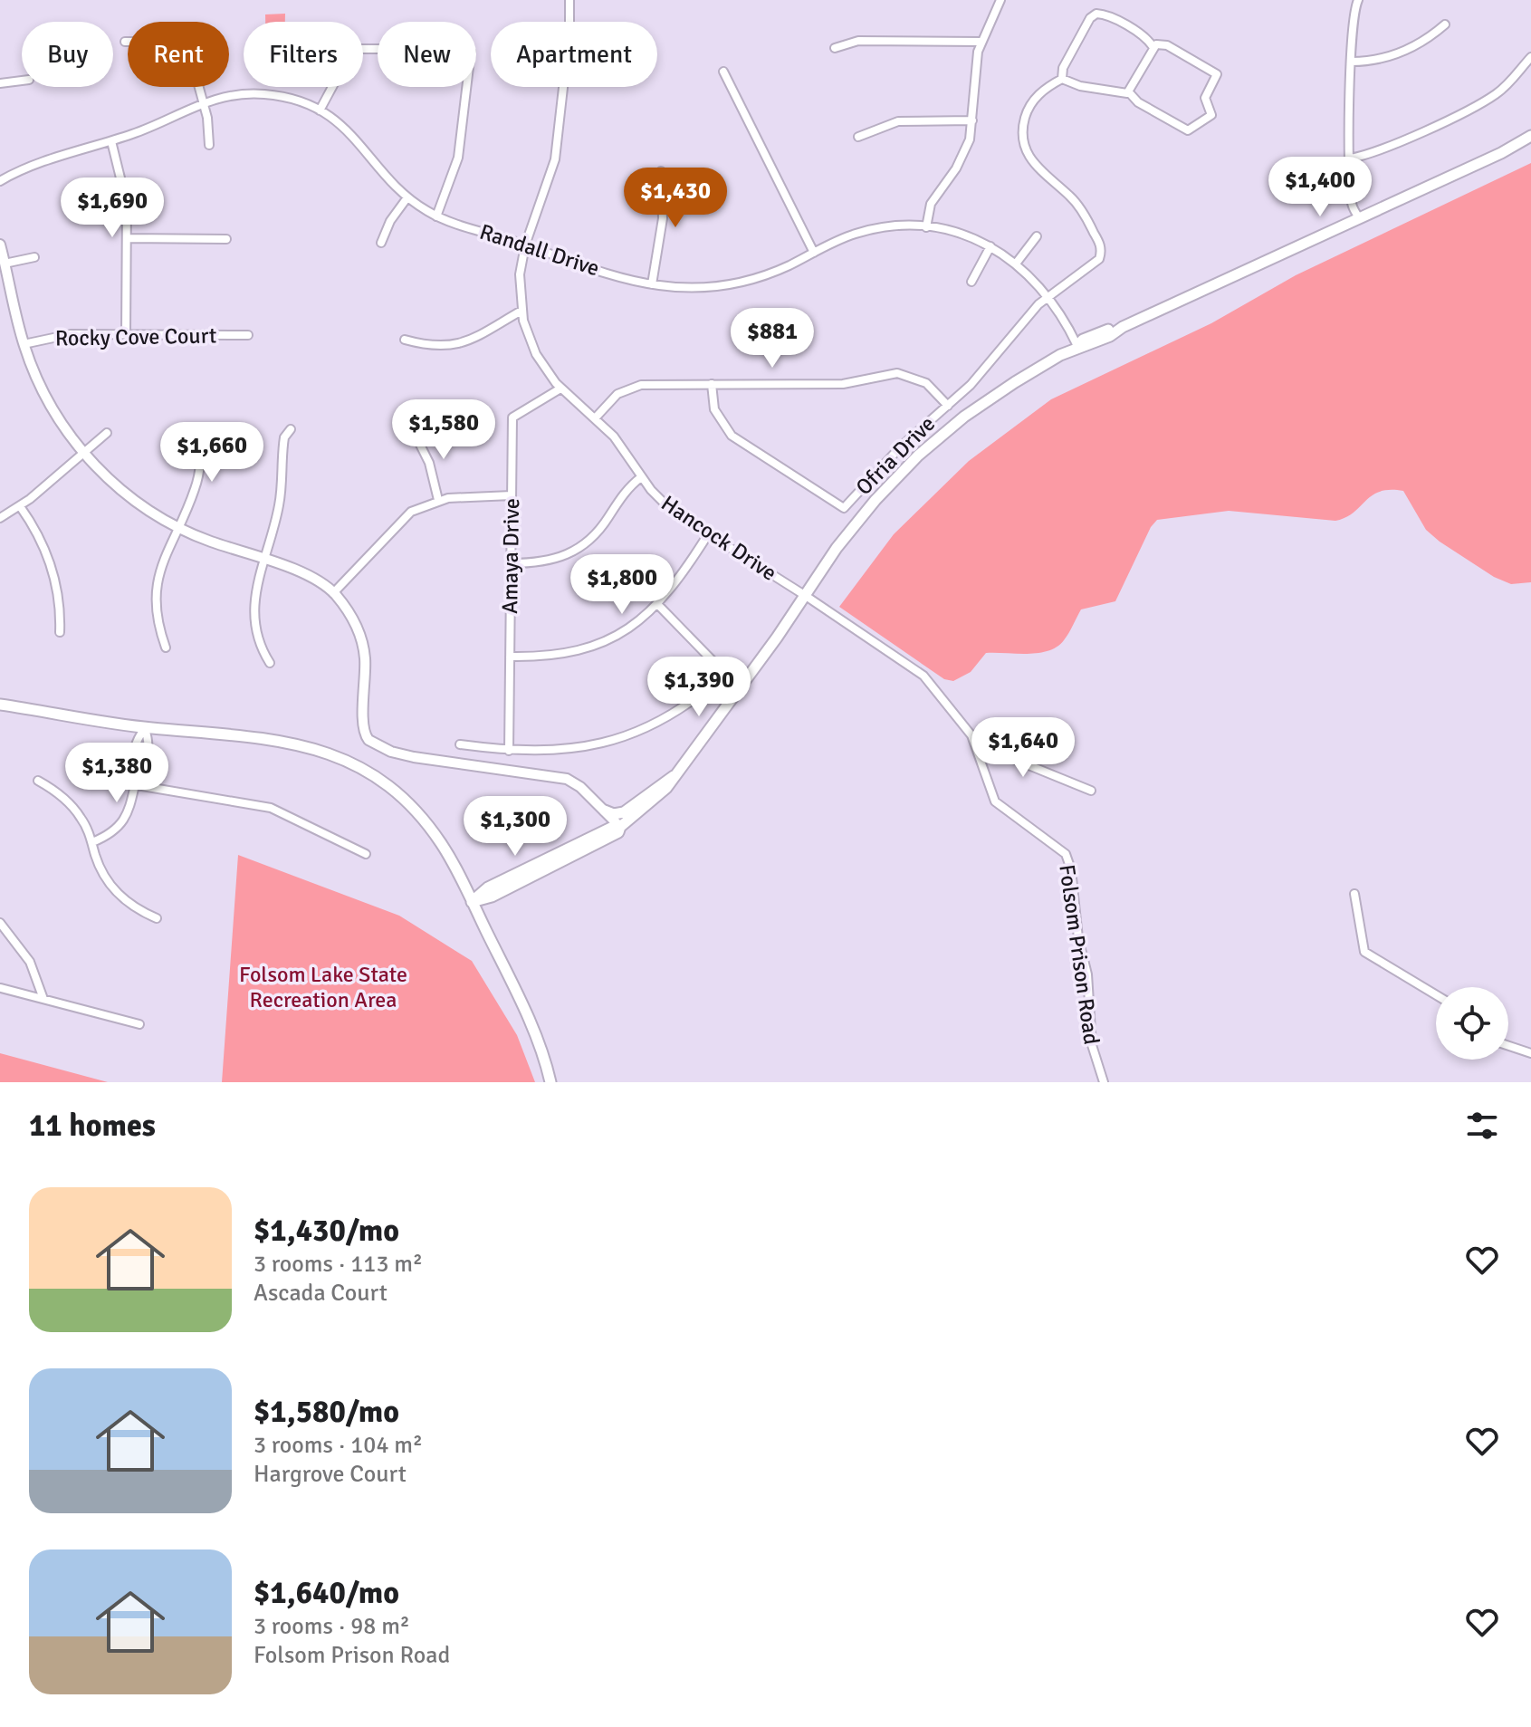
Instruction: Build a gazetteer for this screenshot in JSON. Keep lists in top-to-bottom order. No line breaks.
{"streets":{"street":["Randall Drive","Rocky Cove Court","Ofria Drive","Hancock Drive","Amaya Drive","Folsom Prison Road"]},"crossings":[["Randall Drive","Ofria Drive"],["Randall Drive","Hancock Drive"],["Hancock Drive","Amaya Drive"],["Hancock Drive","Folsom Prison Road"]],"parks":["Folsom Lake State Recreation Area"],"page":{"chip":["Buy","Rent","Filters","New","Apartment"],"price":["$1,400","$1,430","$1,690","$881","$1,580","$1,660","$1,800","$1,390","$1,640","$1,380","$1,300"],"heading":"11 homes","list":[{"name":"$1,430/mo","note":"3 rooms · 113 m² · Ascada Court"},{"name":"$1,580/mo","note":"3 rooms · 104 m² · Hargrove Court"},{"name":"$1,640/mo","note":"3 rooms · 98 m² · Folsom Prison Road"}]}}
